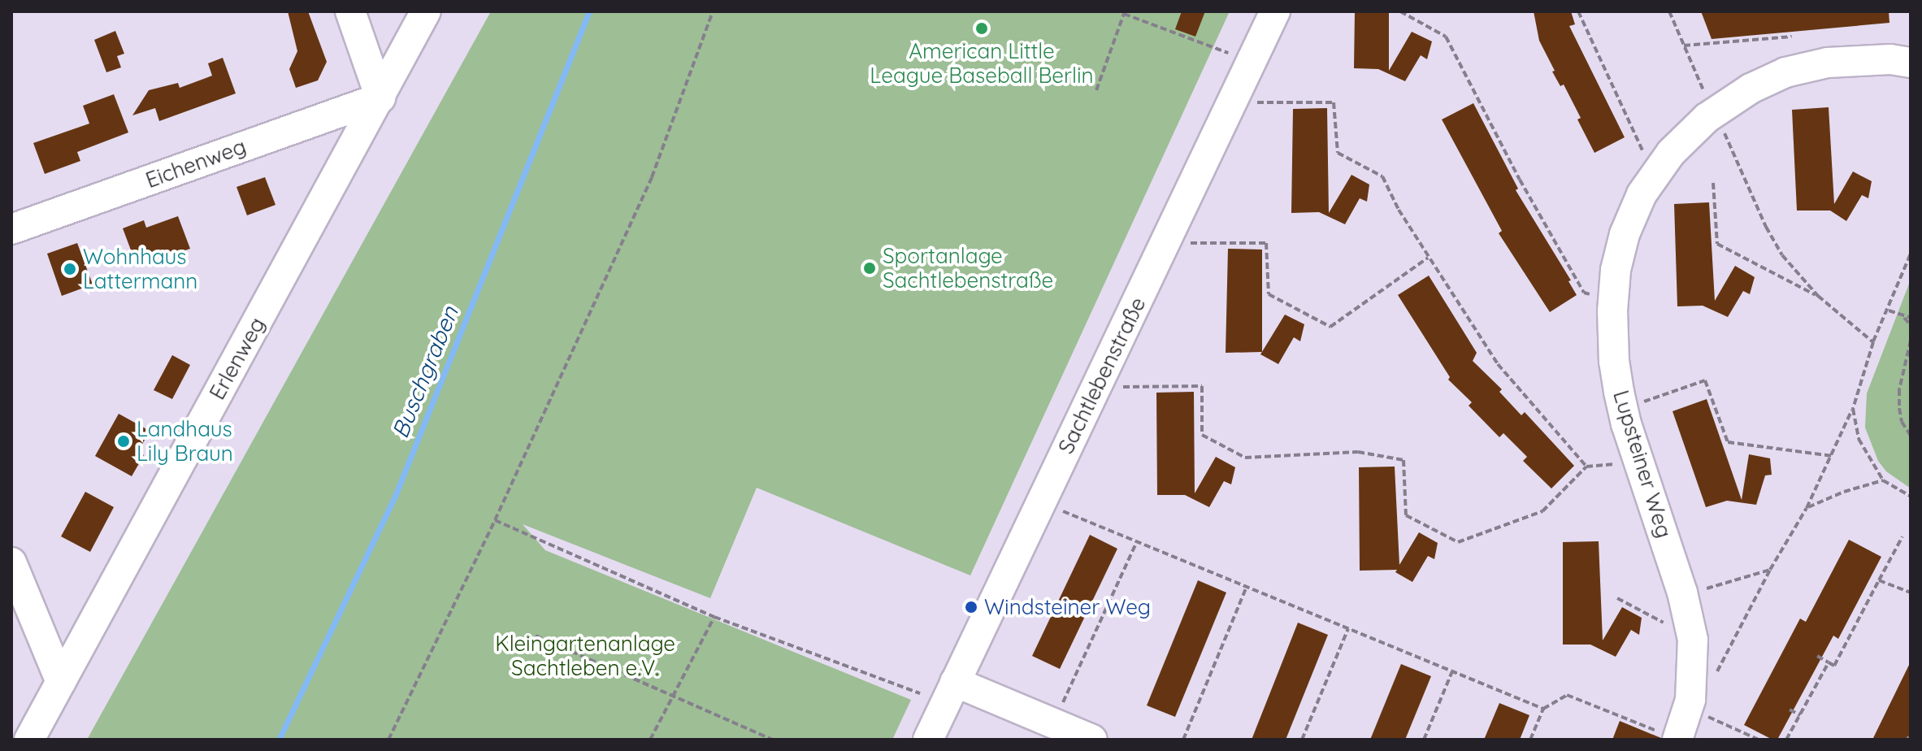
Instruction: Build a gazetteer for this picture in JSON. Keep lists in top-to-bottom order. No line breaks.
{"streets":{"street":["Eichenweg","Erlenweg","Sachtlebenstraße","Lupsteiner Weg"]},"crossings":[["Eichenweg","Erlenweg"]],"water":["Buschgraben"],"parks":["Kleingartenanlage Sachtleben e.V."],"places":["American Little League Baseball Berlin","Sportanlage Sachtlebenstraße","Wohnhaus Lattermann","Landhaus Lily Braun","Windsteiner Weg"]}
